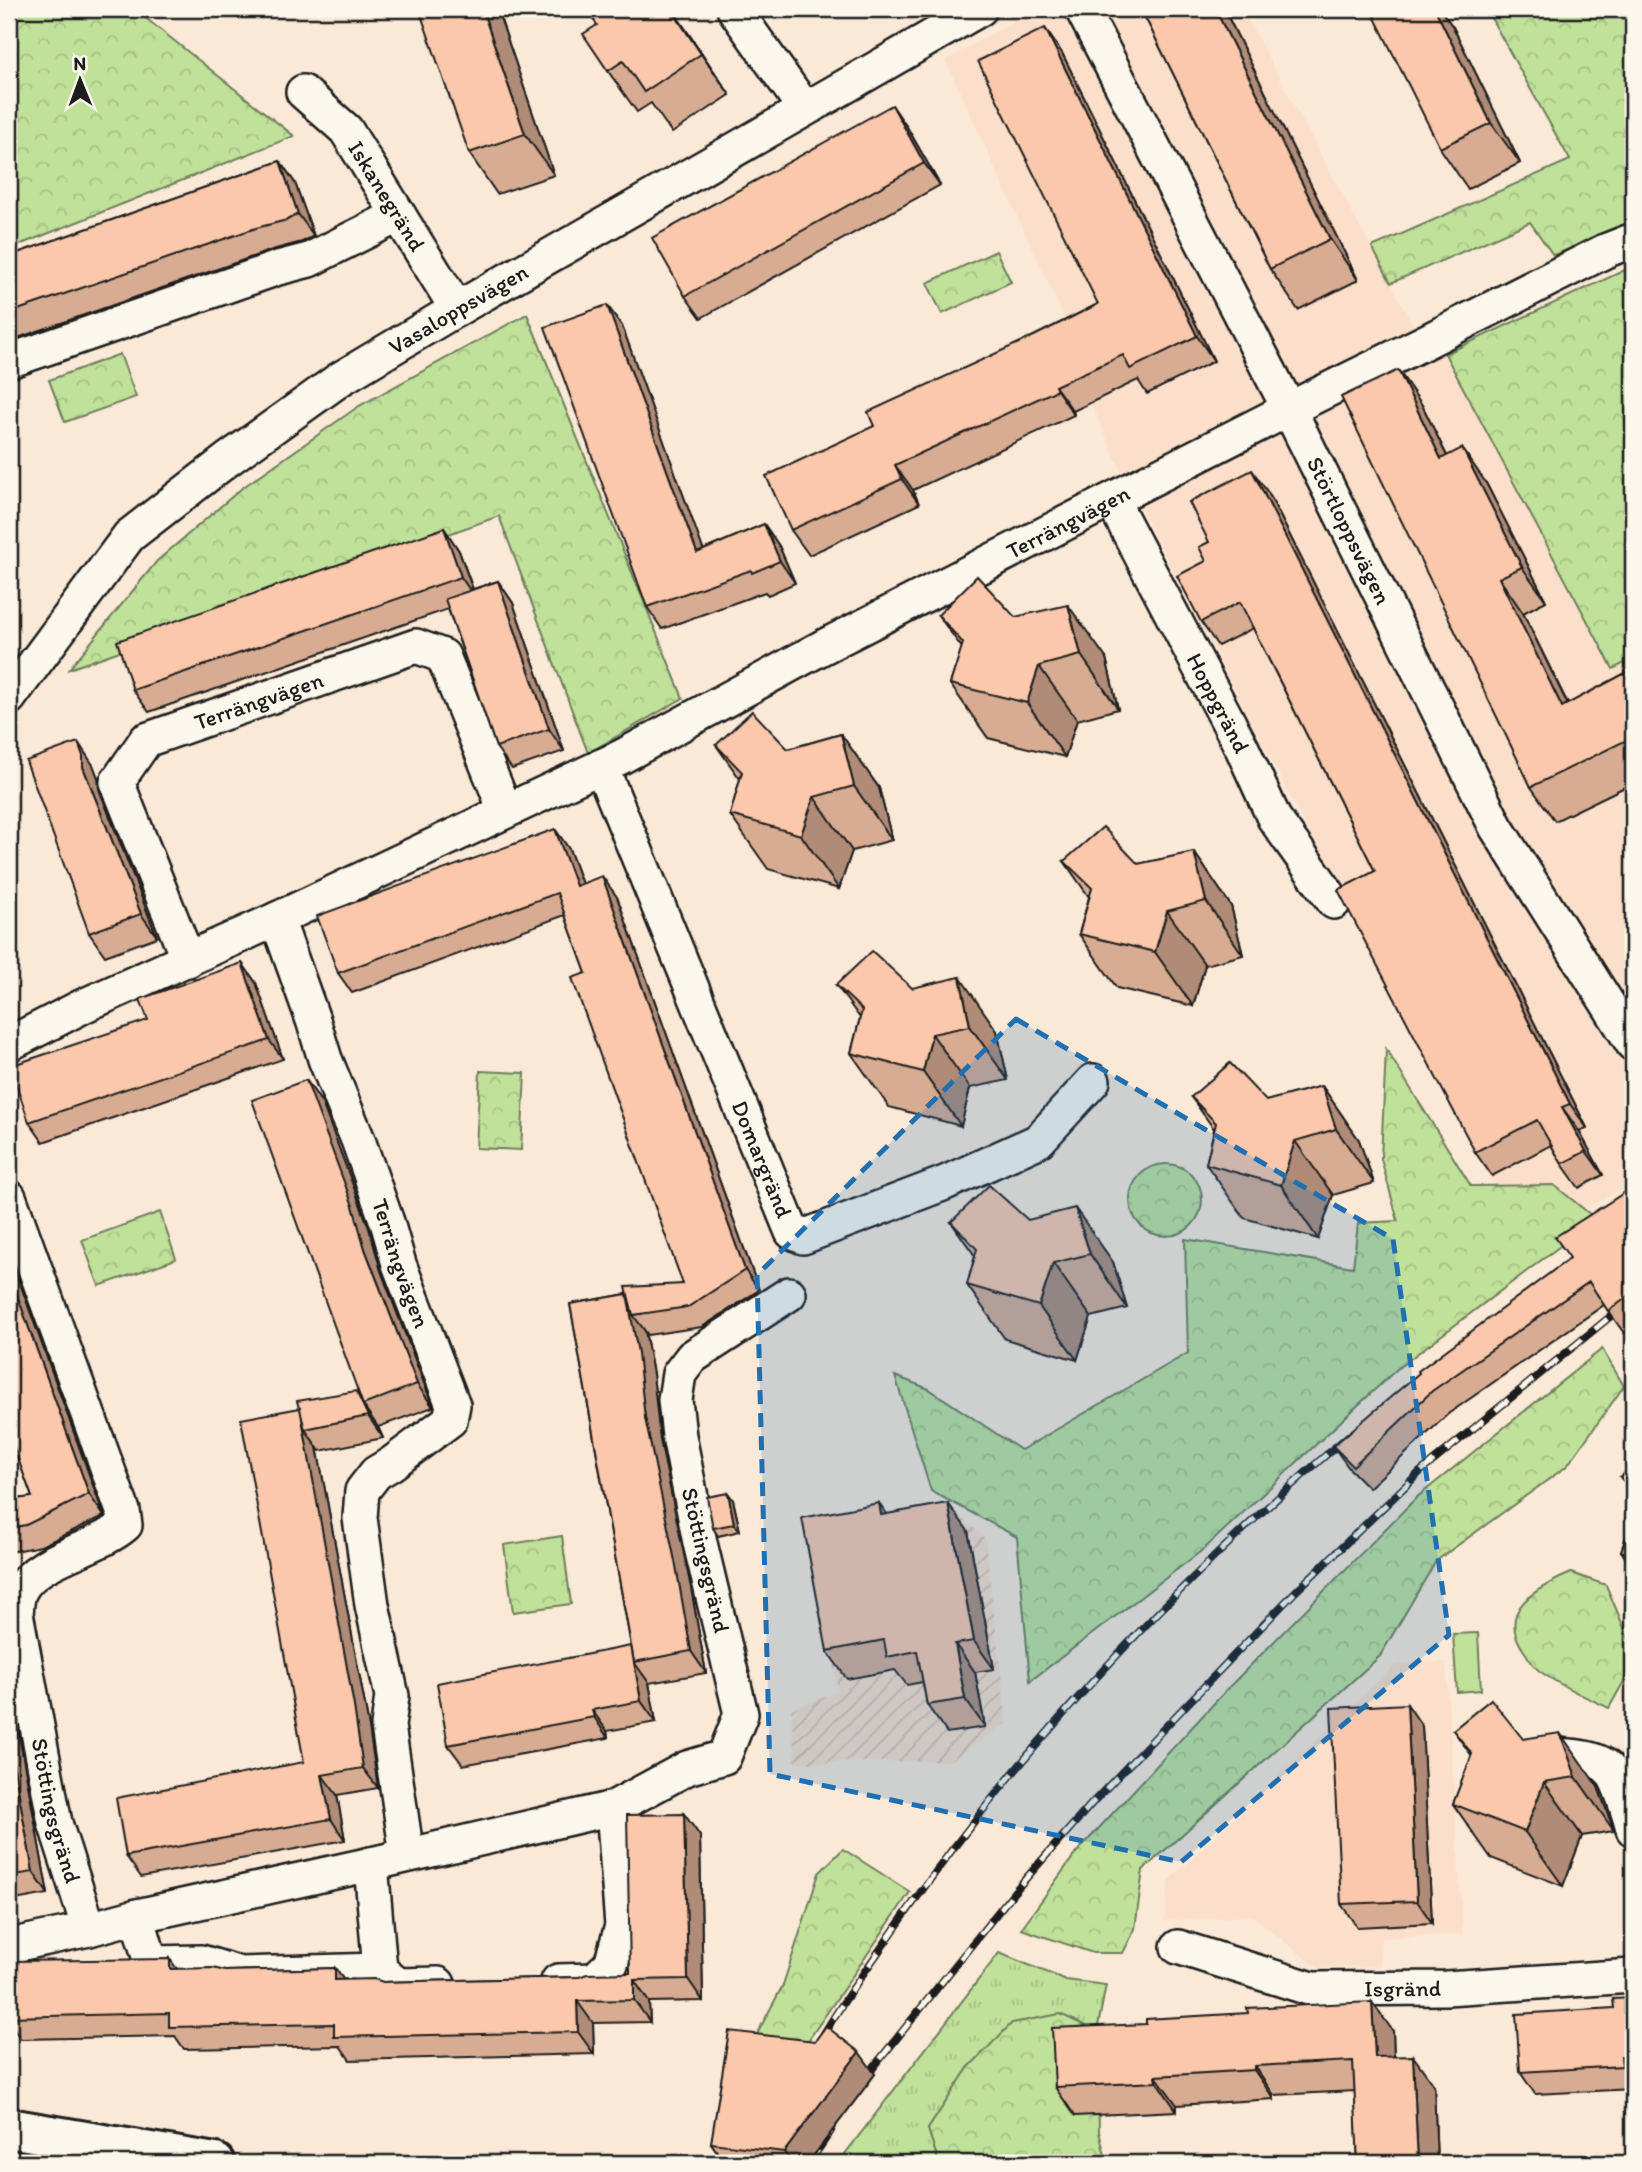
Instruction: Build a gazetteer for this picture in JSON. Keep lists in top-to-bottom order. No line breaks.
{"streets":{"street":["Iskanegränd","Vasaloppsvägen","Terrängvägen","Störtloppsvägen","Hoppgränd","Domargränd","Stöttingsgränd","Isgränd"]},"crossings":[["Iskanegränd","Vasaloppsvägen"],["Terrängvägen","Störtloppsvägen"],["Terrängvägen","Hoppgränd"],["Terrängvägen","Domargränd"],["Terrängvägen","Stöttingsgränd"]],"north":"top"}
